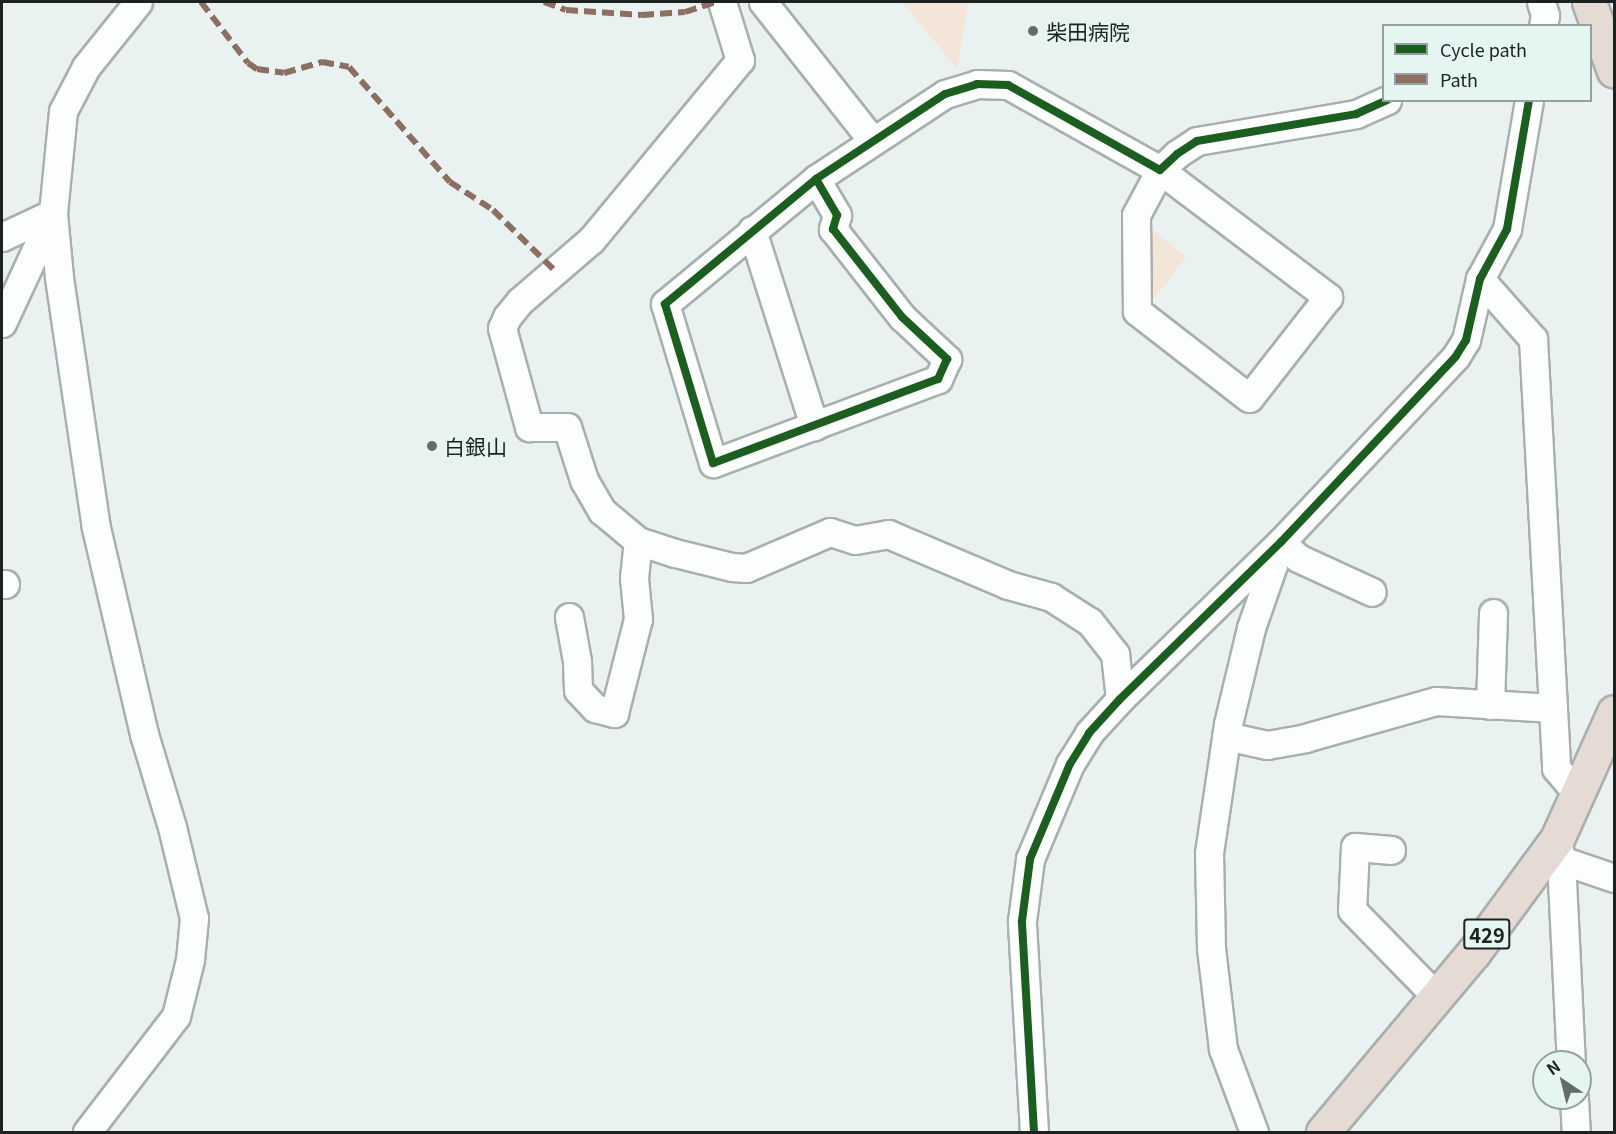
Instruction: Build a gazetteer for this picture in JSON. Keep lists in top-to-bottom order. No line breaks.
{"streets":{"highway":["429"]},"places":["柴田病院","白銀山"],"legend":["Cycle path","Path"],"north":"top left"}
